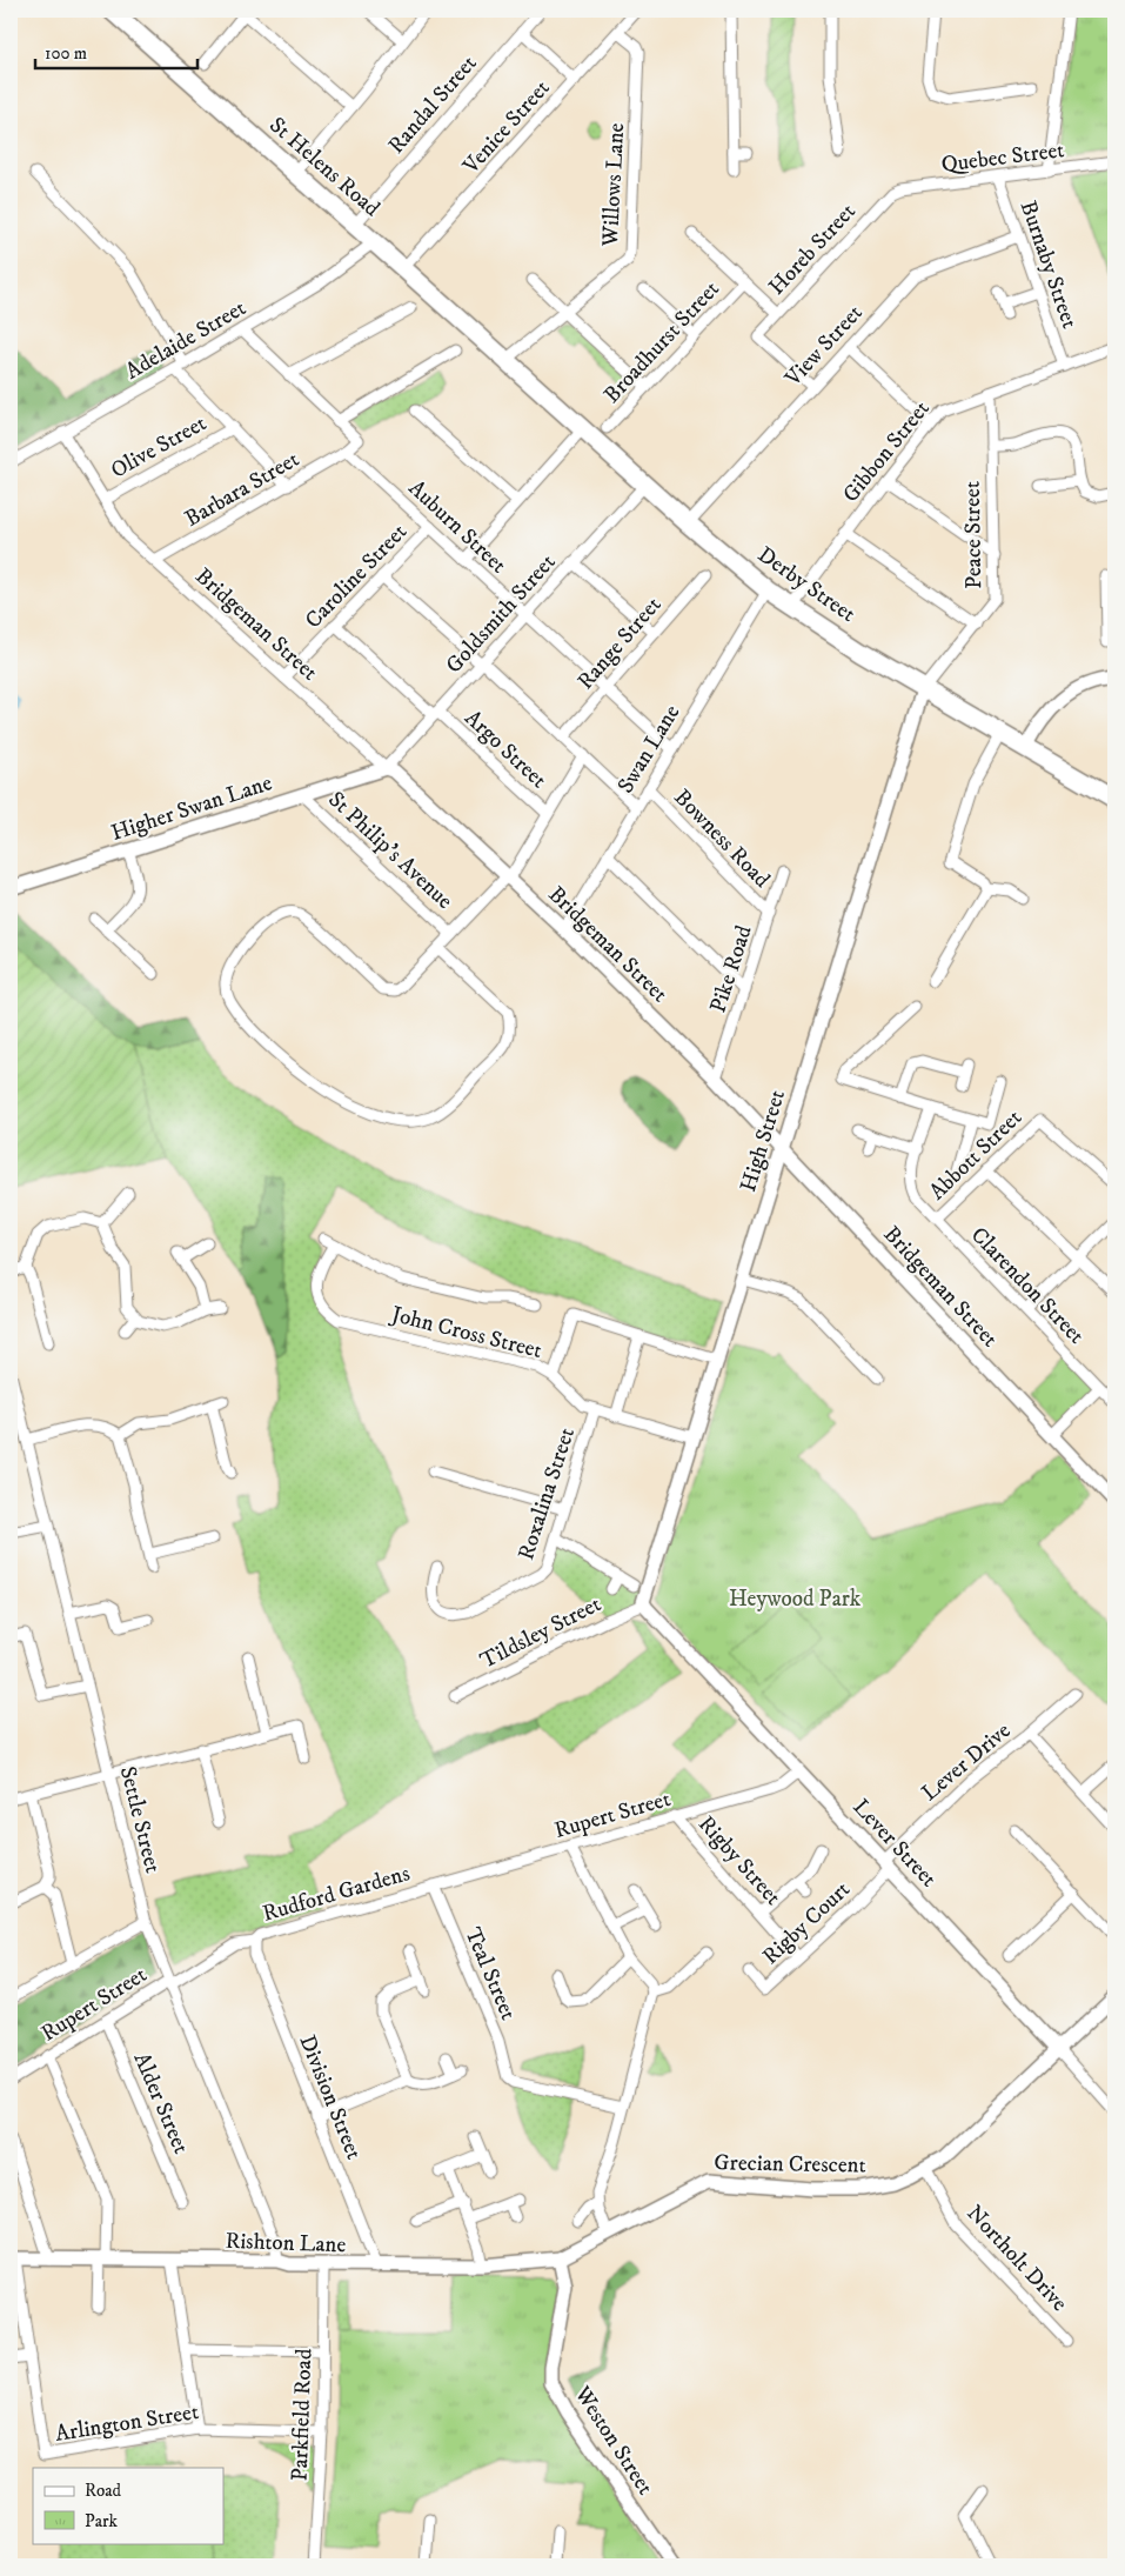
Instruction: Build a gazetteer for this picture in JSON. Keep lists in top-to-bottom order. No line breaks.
{"streets":{"main road":["St Helens Road","Derby Street"],"street":["Randal Street","Venice Street","Quebec Street","Willows Lane","Horeb Street","Burnaby Street","Adelaide Street","Broadhurst Street","View Street","Olive Street","Gibbon Street","Barbara Street","Auburn Street","Peace Street","Caroline Street","Goldsmith Street","Bridgeman Street","Range Street","Argo Street","Swan Lane","Higher Swan Lane","Bowness Road","St Philip's Avenue","Pike Road","High Street","Abbott Street","Clarendon Street","John Cross Street","Roxalina Street","Tildsley Street","Lever Drive","Rupert Street","Settle Street","Lever Street","Rigby Street","Rudford Gardens","Rigby Court","Teal Street","Division Street","Alder Street","Grecian Crescent","Rishton Lane","Northolt Drive","Parkfield Road","Arlington Street","Weston Street"]},"crossings":[["Randal Street","St Helens Road"],["Venice Street","St Helens Road"],["Venice Street","Willows Lane"],["Quebec Street","Horeb Street"],["Quebec Street","Burnaby Street"],["St Helens Road","Willows Lane"],["St Helens Road","Adelaide Street"],["St Helens Road","Derby Street"],["Willows Lane","Derby Street"],["Horeb Street","View Street"],["Burnaby Street","View Street"],["Burnaby Street","Gibbon Street"],["Adelaide Street","Bridgeman Street"],["View Street","Derby Street"],["Olive Street","Bridgeman Street"],["Gibbon Street","Peace Street"],["Gibbon Street","Derby Street"],["Barbara Street","Auburn Street"],["Barbara Street","Bridgeman Street"],["Auburn Street","Caroline Street"],["Auburn Street","Goldsmith Street"],["Auburn Street","Range Street"],["Auburn Street","Swan Lane"],["Peace Street","Derby Street"],["Peace Street","High Street"],["Caroline Street","Bridgeman Street"],["Caroline Street","Argo Street"],["Derby Street","Goldsmith Street"],["Derby Street","Swan Lane"],["Derby Street","High Street"],["Goldsmith Street","Bridgeman Street"],["Goldsmith Street","Argo Street"],["Goldsmith Street","Higher Swan Lane"],["Bridgeman Street","Swan Lane"],["Bridgeman Street","Higher Swan Lane"],["Bridgeman Street","Pike Road"],["Bridgeman Street","High Street"],["Swan Lane","Bowness Road"],["Higher Swan Lane","St Philip's Avenue"],["Bowness Road","Pike Road"],["High Street","John Cross Street"],["High Street","Tildsley Street"],["High Street","Lever Street"],["Abbott Street","Clarendon Street"],["John Cross Street","Roxalina Street"],["Tildsley Street","Lever Street"],["Lever Drive","Lever Street"],["Lever Drive","Rigby Court"],["Rupert Street","Settle Street"],["Rupert Street","Lever Street"],["Rupert Street","Rigby Street"],["Rupert Street","Rudford Gardens"],["Rupert Street","Teal Street"],["Rupert Street","Division Street"],["Rupert Street","Alder Street"],["Settle Street","Rishton Lane"],["Lever Street","Rigby Court"],["Lever Street","Grecian Crescent"],["Rigby Street","Rigby Court"],["Rudford Gardens","Teal Street"],["Rudford Gardens","Division Street"],["Division Street","Rishton Lane"],["Grecian Crescent","Rishton Lane"],["Grecian Crescent","Northolt Drive"],["Grecian Crescent","Weston Street"],["Rishton Lane","Parkfield Road"],["Rishton Lane","Weston Street"],["Parkfield Road","Arlington Street"]],"parks":["Heywood Park"],"legend":["Road","Park"],"scale_bar":"100 m"}
